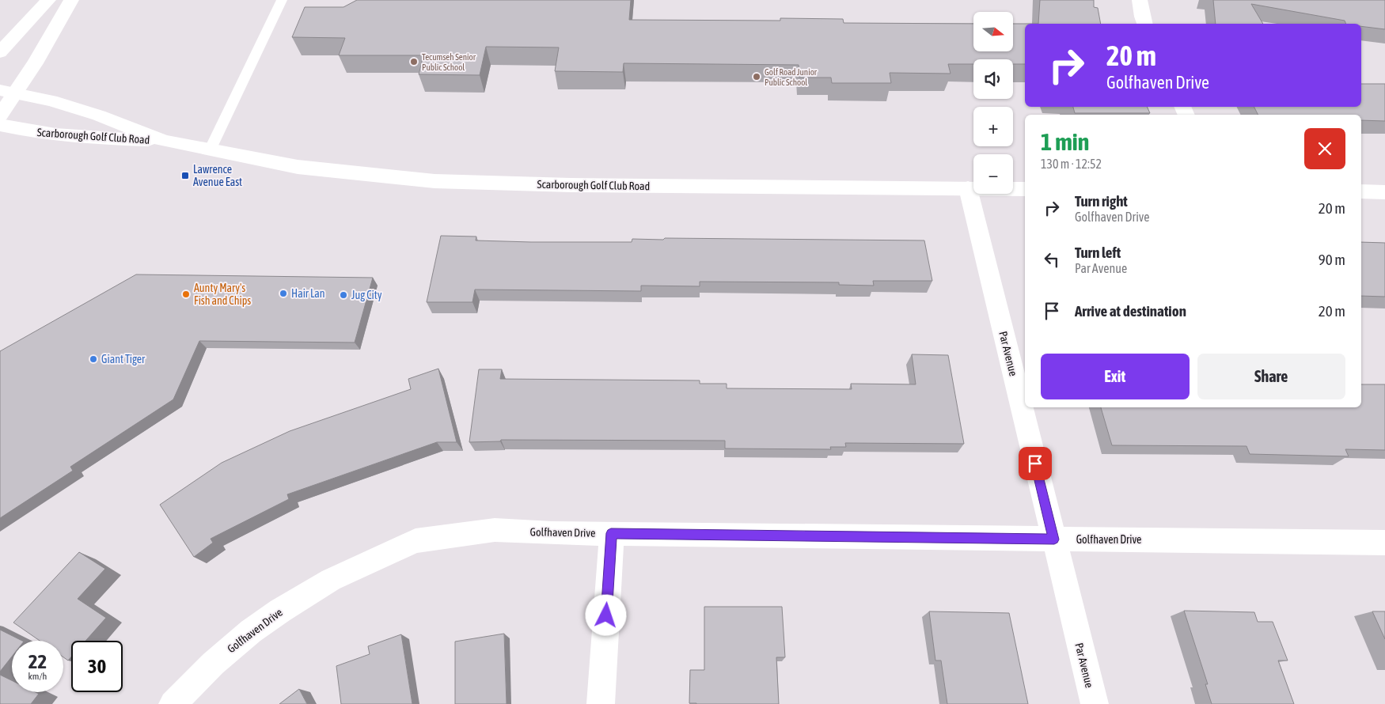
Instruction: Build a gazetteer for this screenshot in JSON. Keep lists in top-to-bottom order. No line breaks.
{"streets":{"street":["Scarborough Golf Club Road","Par Avenue","Golfhaven Drive"]},"crossings":[["Scarborough Golf Club Road","Par Avenue"],["Par Avenue","Golfhaven Drive"]],"places":{"other":["Tecumseh Senior Public School","Golf Road Junior Public School","Hair Lan","Aunty Mary's Fish and Chips","Jug City","Giant Tiger"],"transit":["Lawrence Avenue East"]},"north":"right","page":{"map_buttons":["+","−"],"turn":["20 m","Golfhaven Drive"],"heading":["1 min","130 m · 12:52"],"list":[{"name":"Turn right","note":"Golfhaven Drive","value":"20 m"},{"name":"Turn left","note":"Par Avenue","value":"90 m"},{"name":"Arrive at destination","value":"20 m"}],"buttons":["Exit","Share"],"speed":"22 km/h","limit":"30"}}
